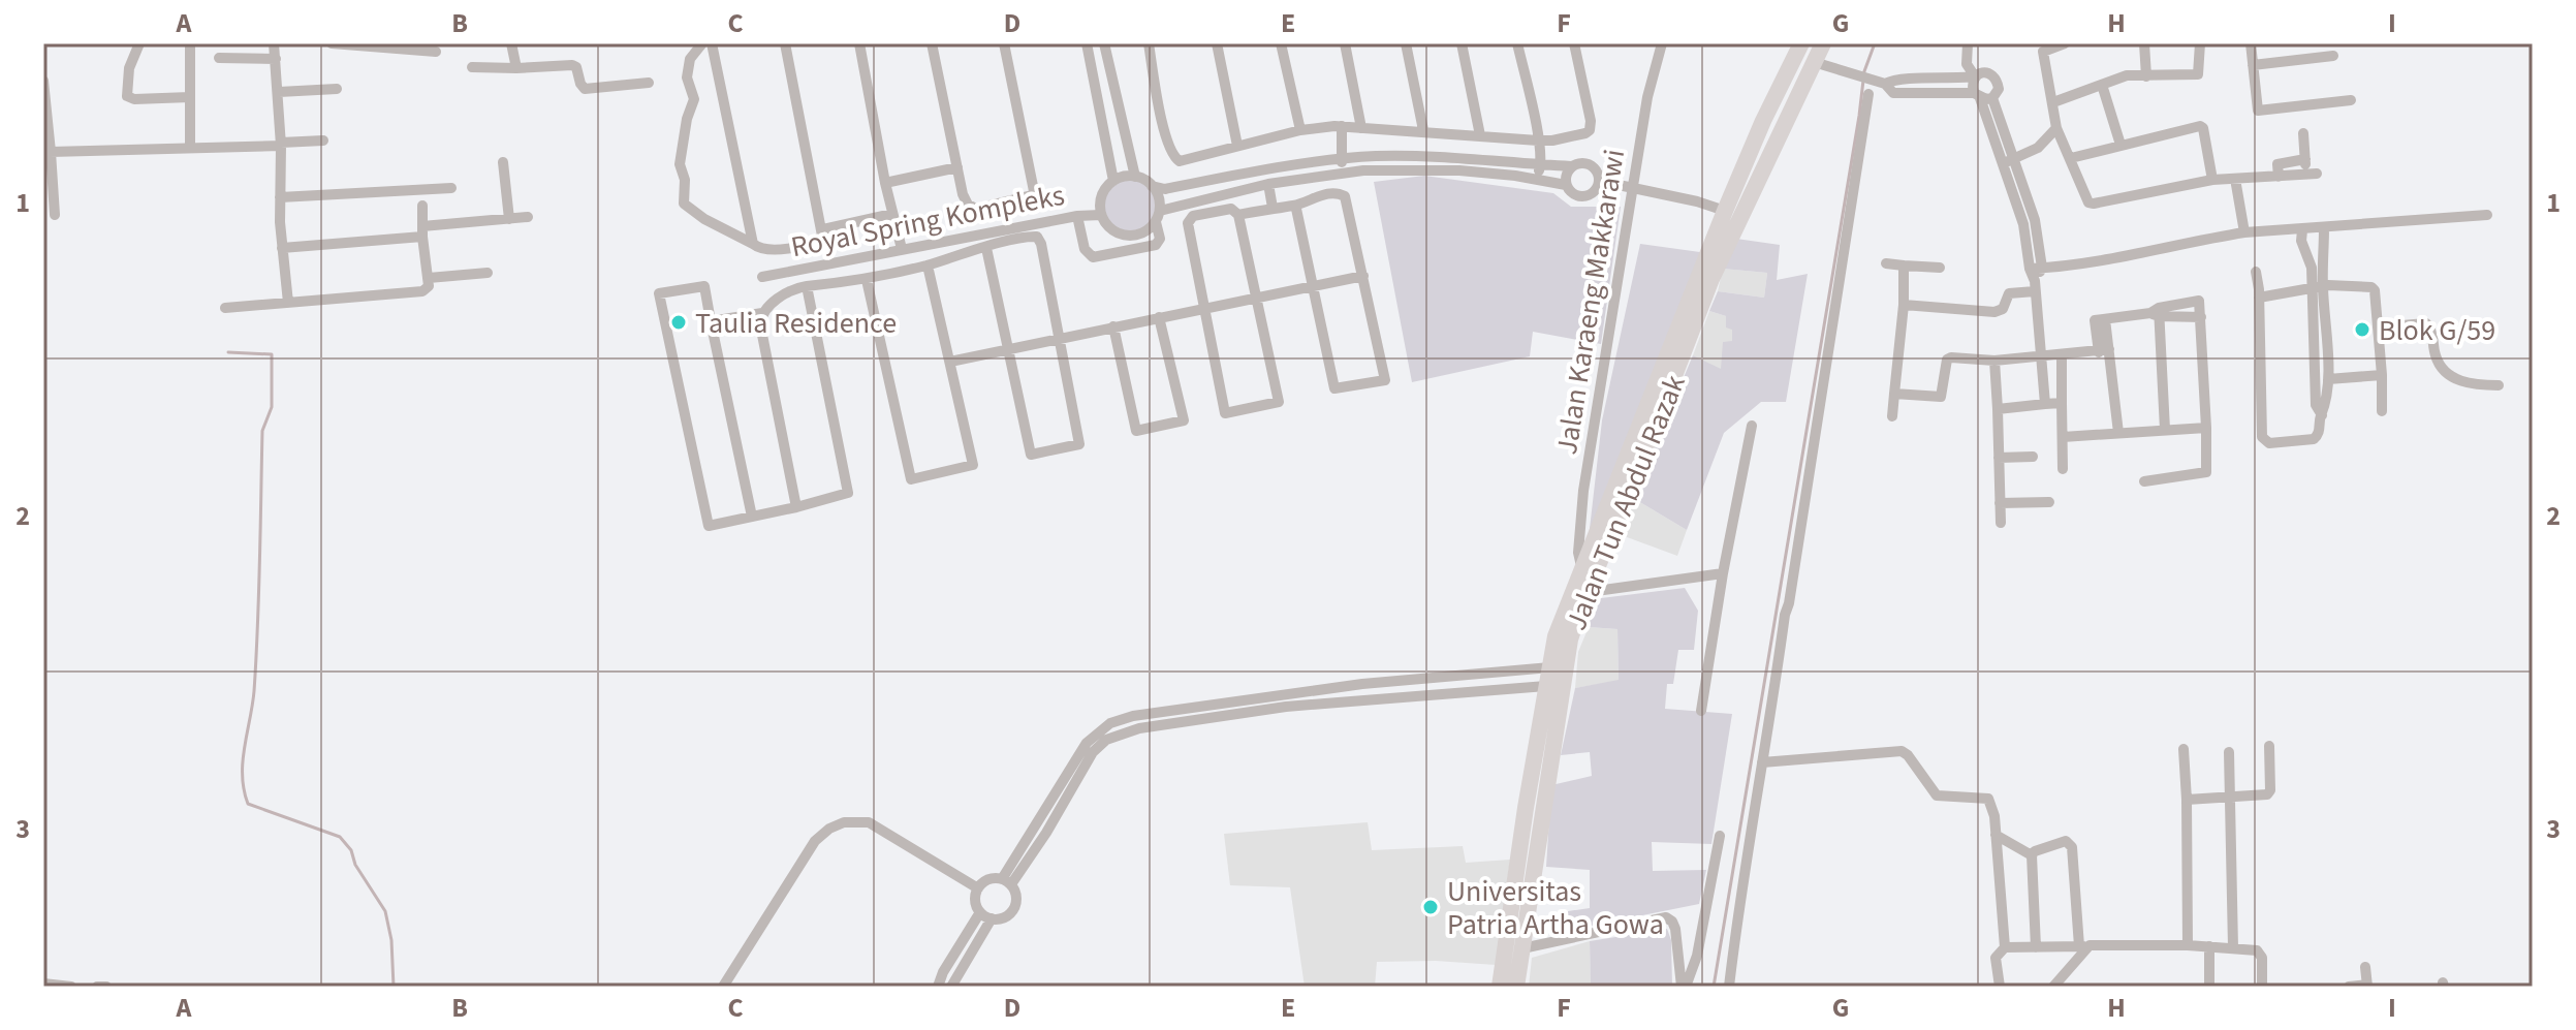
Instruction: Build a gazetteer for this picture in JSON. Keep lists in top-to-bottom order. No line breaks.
{"streets":{"main road":["Jalan Tun Abdul Razak"],"street":["Royal Spring Kompleks","Jalan Karaeng Makkarawi"]},"crossings":[["Jalan Karaeng Makkarawi","Jalan Tun Abdul Razak"]],"places":["Taulia Residence","Blok G/59","Universitas Patria Artha Gowa"],"grid":{"columns":["A","B","C","D","E","F","G","H","I"],"rows":["1","2","3"]}}
